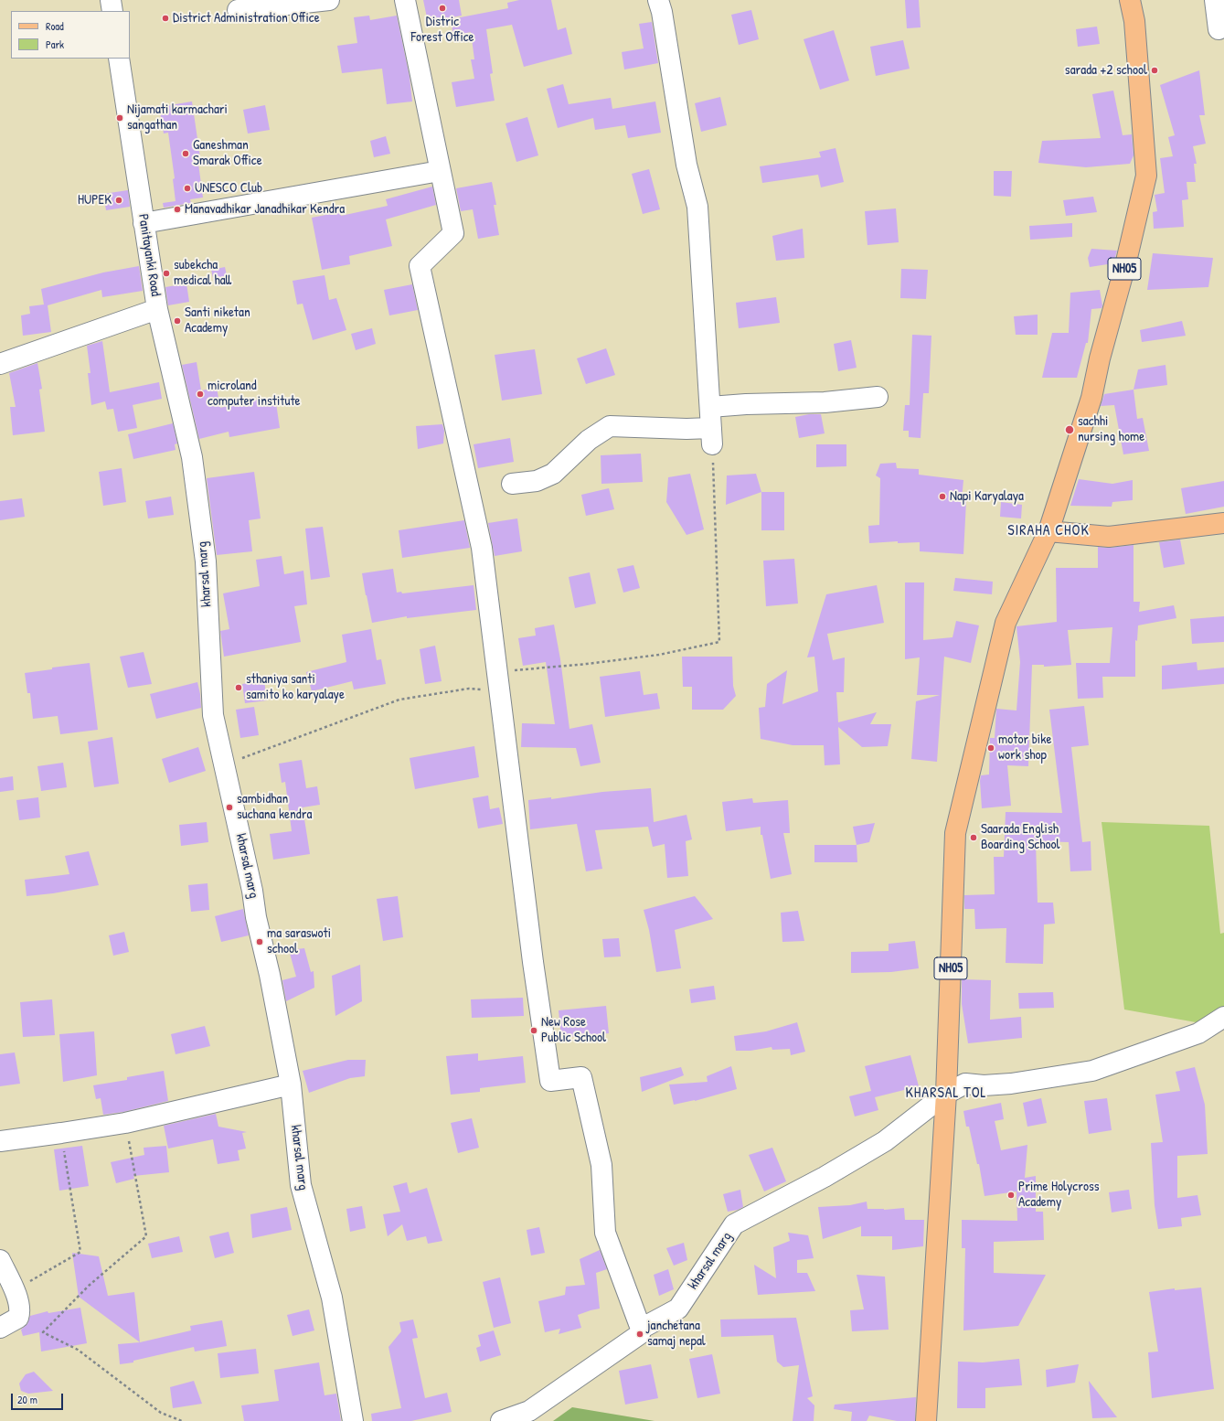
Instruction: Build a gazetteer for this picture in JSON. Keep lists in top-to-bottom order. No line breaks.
{"streets":{"main road":["NH05"],"street":["Panitayanki Road","kharsal marg"]},"crossings":[["Panitayanki Road","kharsal marg"],["NH05","kharsal marg"]],"districts":["SIRAHA CHOK","KHARSAL TOL"],"places":["Distric Forest Office","District Administration Office","sarada +2 school","Nijamati karmachari sangathan","Ganeshman Smarak Office","UNESCO Club","HUPEK","Manavadhikar Janadhikar Kendra","subekcha medical hall","Santi niketan Academy","microland computer institute","sachhi nursing home","Napi Karyalaya","sthaniya santi samito ko karyalaye","motor bike work shop","sambidhan suchana kendra","Saarada English Boarding School","ma saraswoti school","New Rose Public School","Prime Holycross Academy","janchetana samaj nepal"],"legend":["Road","Park"],"scale_bar":"20 m"}
